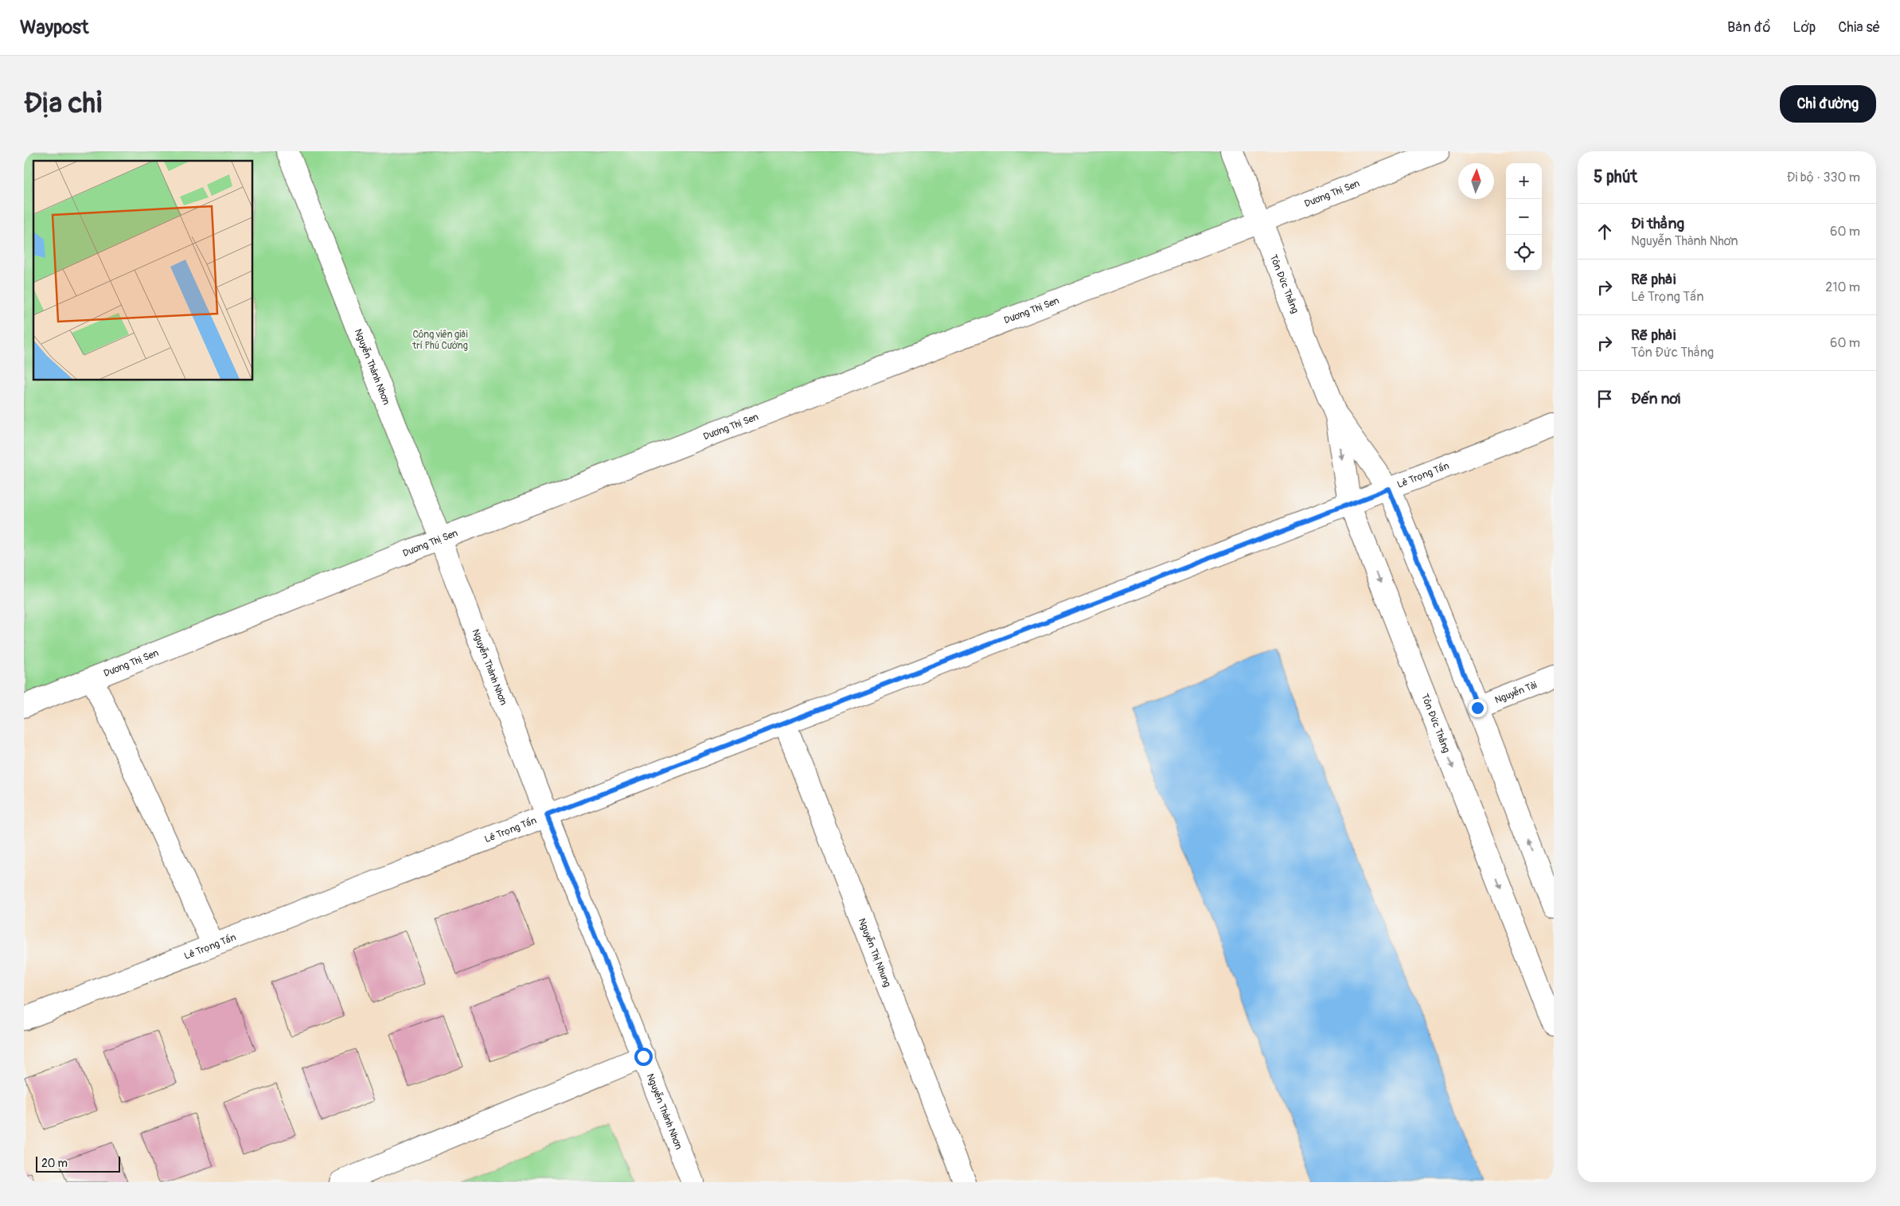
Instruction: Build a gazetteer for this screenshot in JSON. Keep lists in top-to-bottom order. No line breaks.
{"streets":{"street":["Dương Thị Sen","Tôn Đức Thắng","Nguyễn Thành Nhơn","Lê Trọng Tấn","Nguyễn Tài","Nguyễn Thị Nhung"]},"crossings":[["Dương Thị Sen","Tôn Đức Thắng"],["Dương Thị Sen","Nguyễn Thành Nhơn"],["Tôn Đức Thắng","Lê Trọng Tấn"],["Tôn Đức Thắng","Nguyễn Tài"],["Nguyễn Thành Nhơn","Lê Trọng Tấn"],["Lê Trọng Tấn","Nguyễn Thị Nhung"]],"parks":["Công viên giải trí Phú Cường"],"scale_bar":"20 m","north":"top","page":{"header":"Waypost","nav":["Bản đồ","Lớp","Chia sẻ"],"buttons":"Chỉ đường","title":"Địa chỉ","heading":["5 phút","Đi bộ · 330 m"],"map_buttons":["+","−"],"list":[["Đi thẳng","Nguyễn Thành Nhơn","60 m"],["Rẽ phải","Lê Trọng Tấn","210 m"],["Rẽ phải","Tôn Đức Thắng","60 m"],"Đến nơi"],"scale":"20 m"}}
